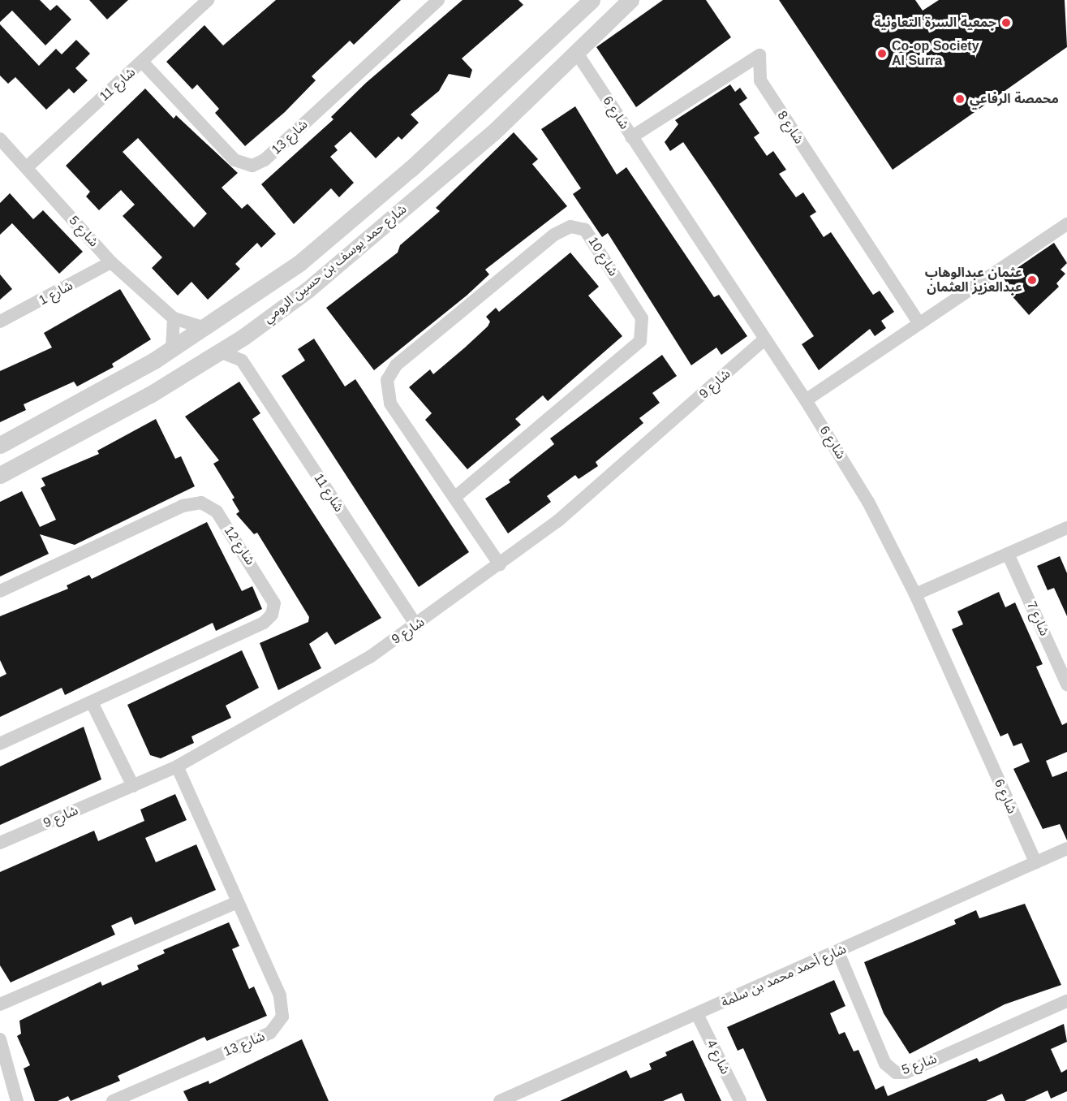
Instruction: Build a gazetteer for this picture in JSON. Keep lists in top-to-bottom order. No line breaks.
{"streets":{"street":["شارع 11","شارع 6","شارع 8","شارع 13","شارع 5","شارع 10","شارع حمد يوسف بن حسين الرومي","شارع 1","شارع 9","شارع 12","شارع 7","شارع أحمد محمد بن سلمة","شارع 4"]},"crossings":[["شارع 11","شارع 13"],["شارع 11","شارع 5"],["شارع 11","شارع 9"],["شارع 6","شارع 8"],["شارع 6","شارع حمد يوسف بن حسين الرومي"],["شارع 6","شارع 9"],["شارع 6","شارع أحمد محمد بن سلمة"],["شارع 13","شارع 9"],["شارع 5","شارع حمد يوسف بن حسين الرومي"],["شارع 5","شارع 1"],["شارع 5","شارع أحمد محمد بن سلمة"],["شارع 10","شارع 9"],["شارع أحمد محمد بن سلمة","شارع 4"]],"places":["جمعية السرة التعاونية","Co-op Society Al Surra","محمصة الرفاعي","عثمان عبدالوهاب عبدالعزيز العثمان"]}
